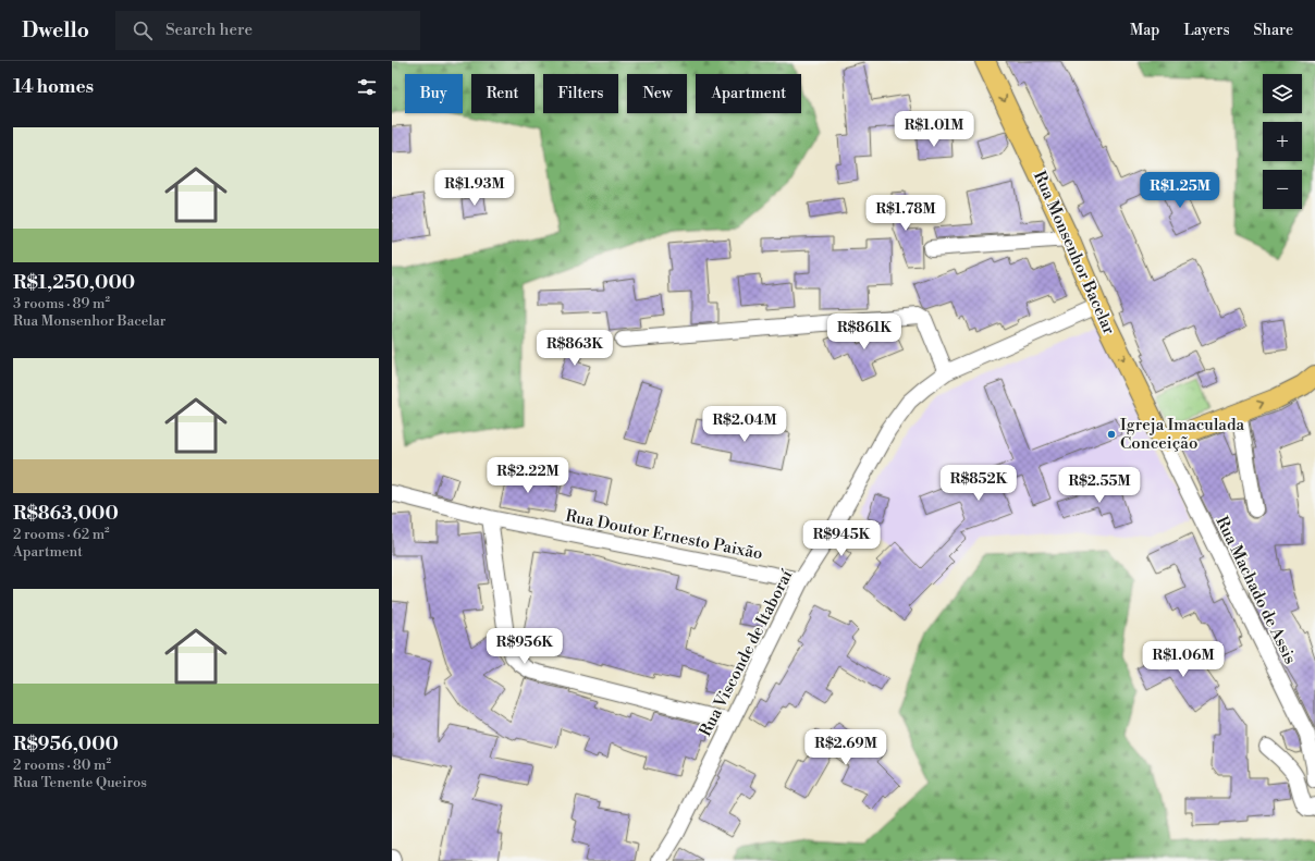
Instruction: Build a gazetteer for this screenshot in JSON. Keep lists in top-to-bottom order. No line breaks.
{"streets":{"main road":["Rua Monsenhor Bacelar"],"street":["Rua Doutor Ernesto Paixão","Rua Machado de Assis","Rua Visconde de Itaboraí"]},"crossings":[["Rua Monsenhor Bacelar","Rua Machado de Assis"],["Rua Monsenhor Bacelar","Rua Visconde de Itaboraí"],["Rua Doutor Ernesto Paixão","Rua Visconde de Itaboraí"]],"one_way":["Rua Monsenhor Bacelar"],"places":["Igreja Imaculada Conceição"],"page":{"header":"Dwello","search":"Search here","nav":["Map","Layers","Share"],"heading":"14 homes","map_buttons":["+","−"],"chip":["Buy","Rent","Filters","New","Apartment"],"price":["R$1.01M","R$1.93M","R$1.25M","R$1.78M","R$861K","R$863K","R$2.04M","R$2.22M","R$852K","R$2.55M","R$945K","R$956K","R$1.06M","R$2.69M"],"list":[{"name":"R$1,250,000","note":"3 rooms · 89 m² · Rua Monsenhor Bacelar"},{"name":"R$863,000","note":"2 rooms · 62 m² · Apartment"},{"name":"R$956,000","note":"2 rooms · 80 m² · Rua Tenente Queiros"}]}}
